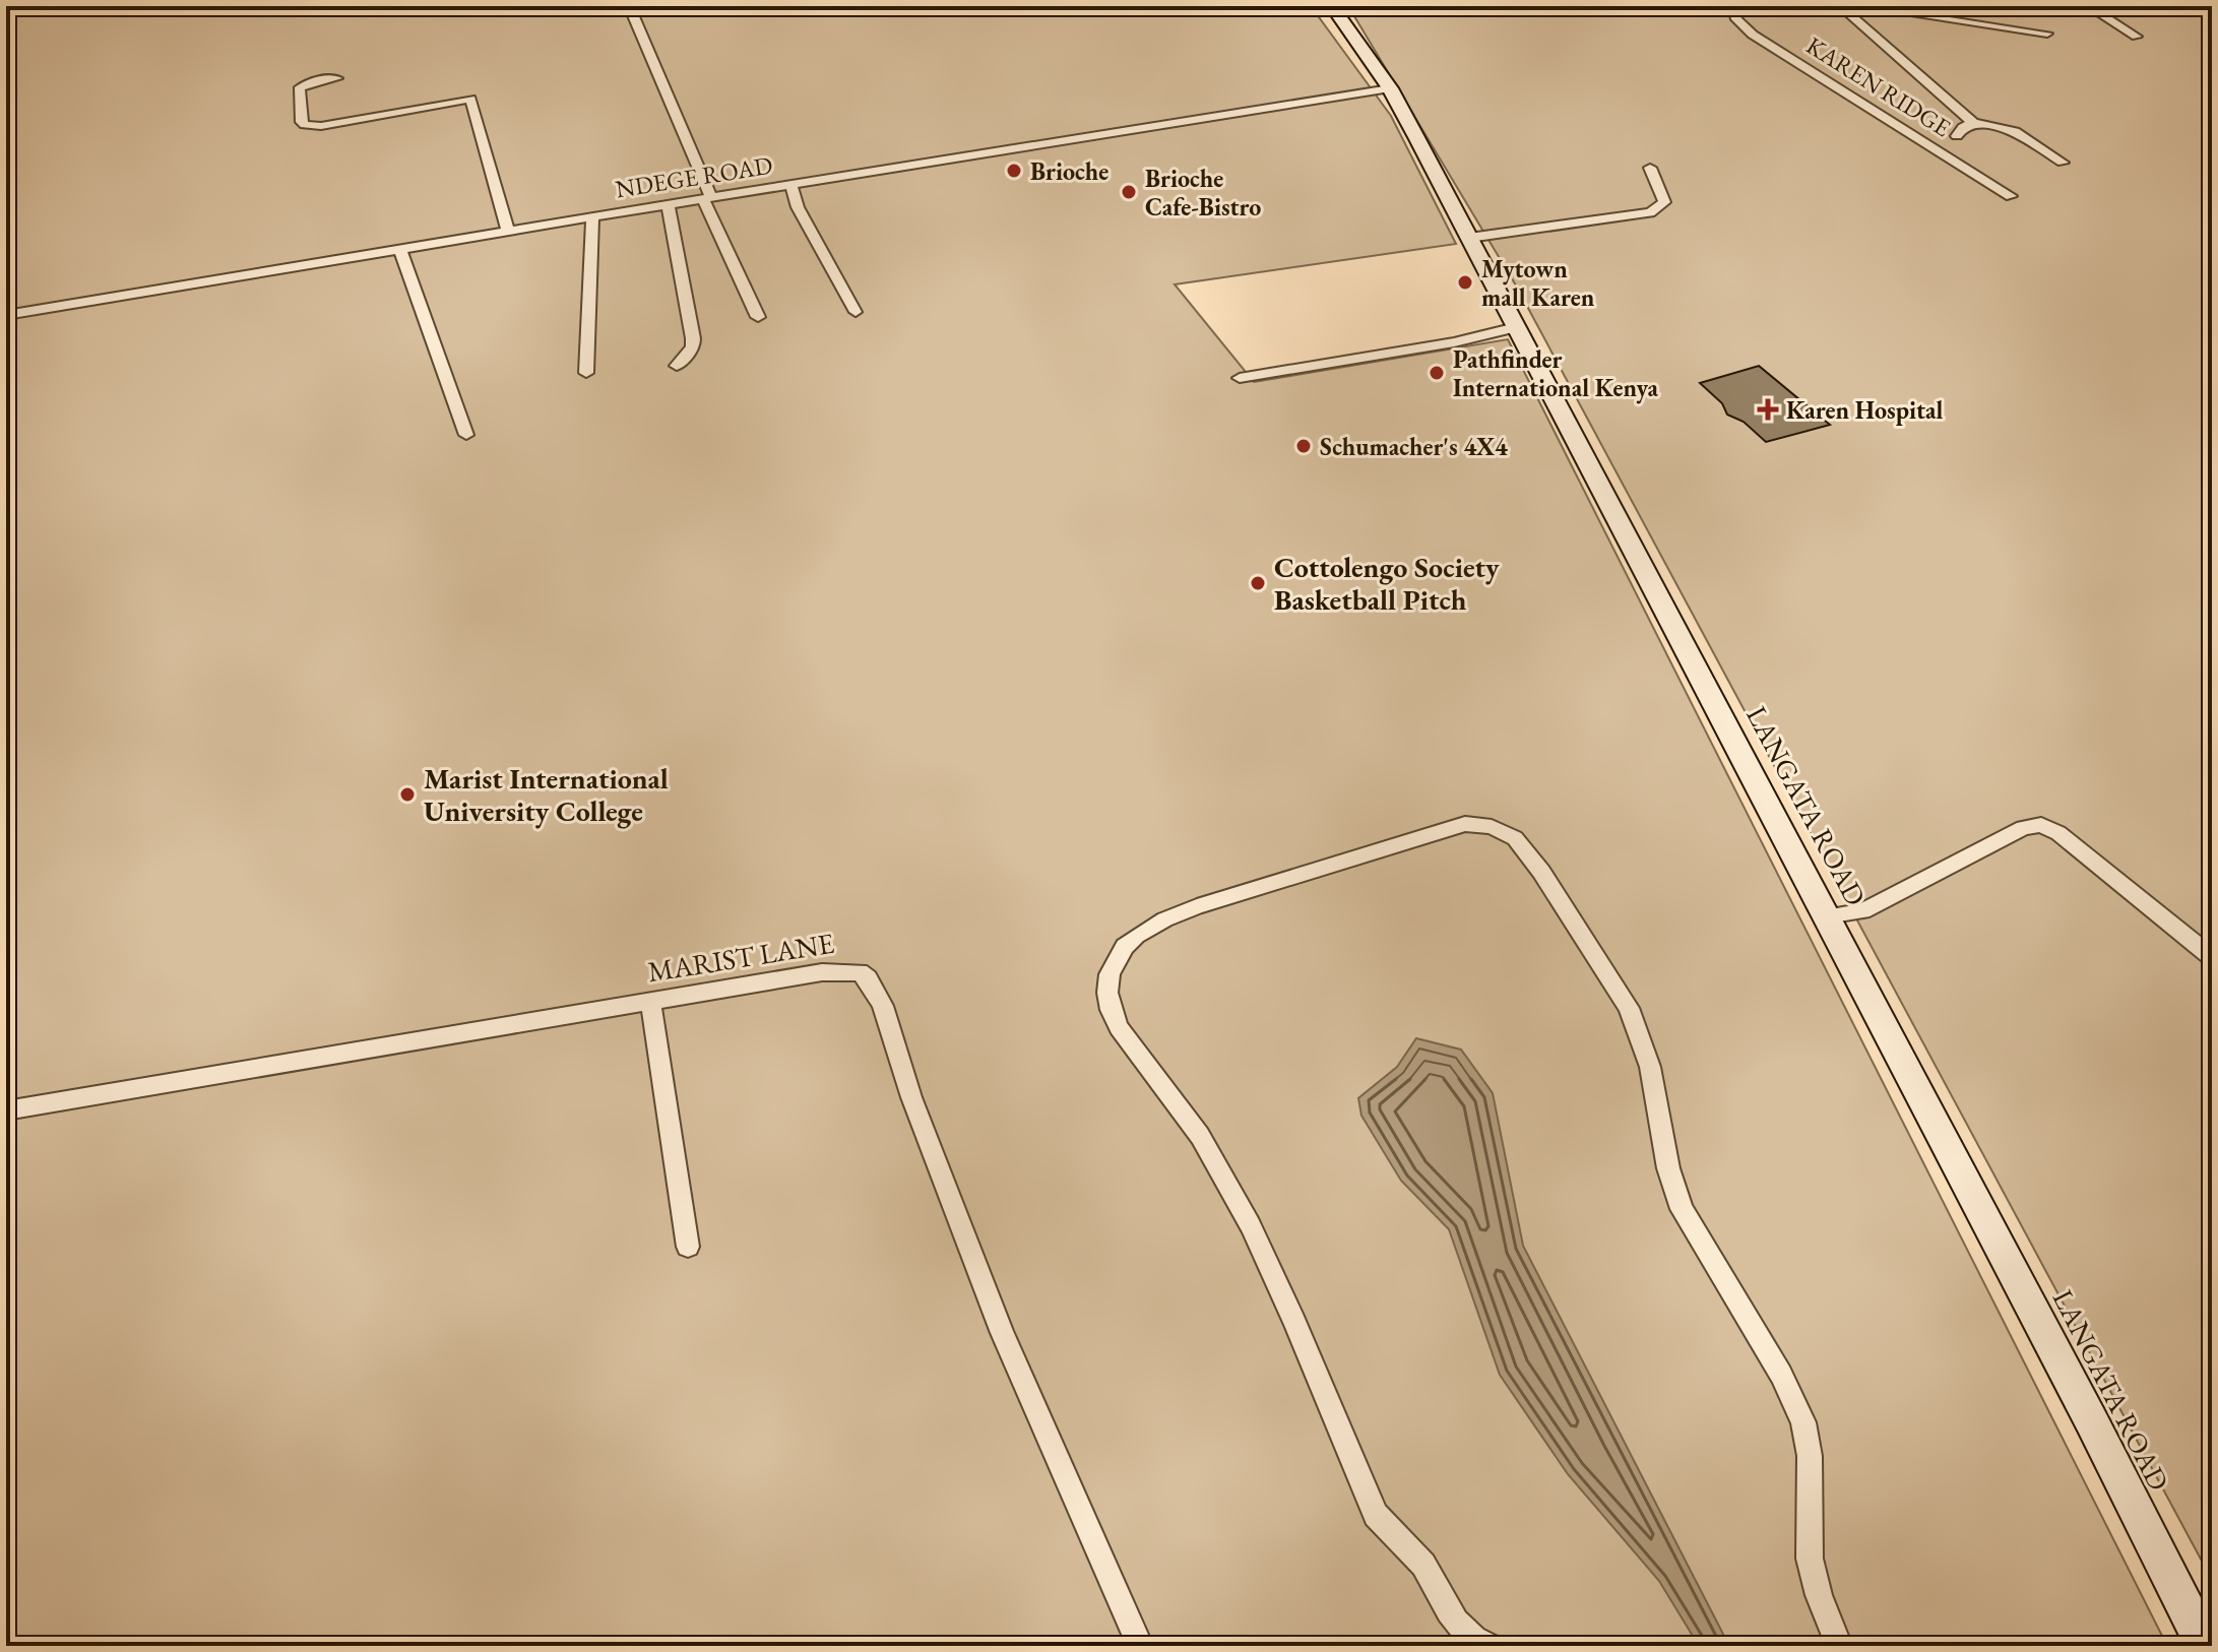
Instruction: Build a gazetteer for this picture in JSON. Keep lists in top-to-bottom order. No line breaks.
{"streets":{"main road":["LANGATA ROAD"],"street":["KAREN RIDGE","NDEGE ROAD","MARIST LANE"]},"crossings":[["NDEGE ROAD","LANGATA ROAD"]],"places":{"other":["Brioche","Brioche Cafe-Bistro","Mytown mall Karen","Pathfinder International Kenya","Schumacher's 4X4","Cottolengo Society Basketball Pitch","Marist International University College"],"health":["Karen Hospital"]}}
